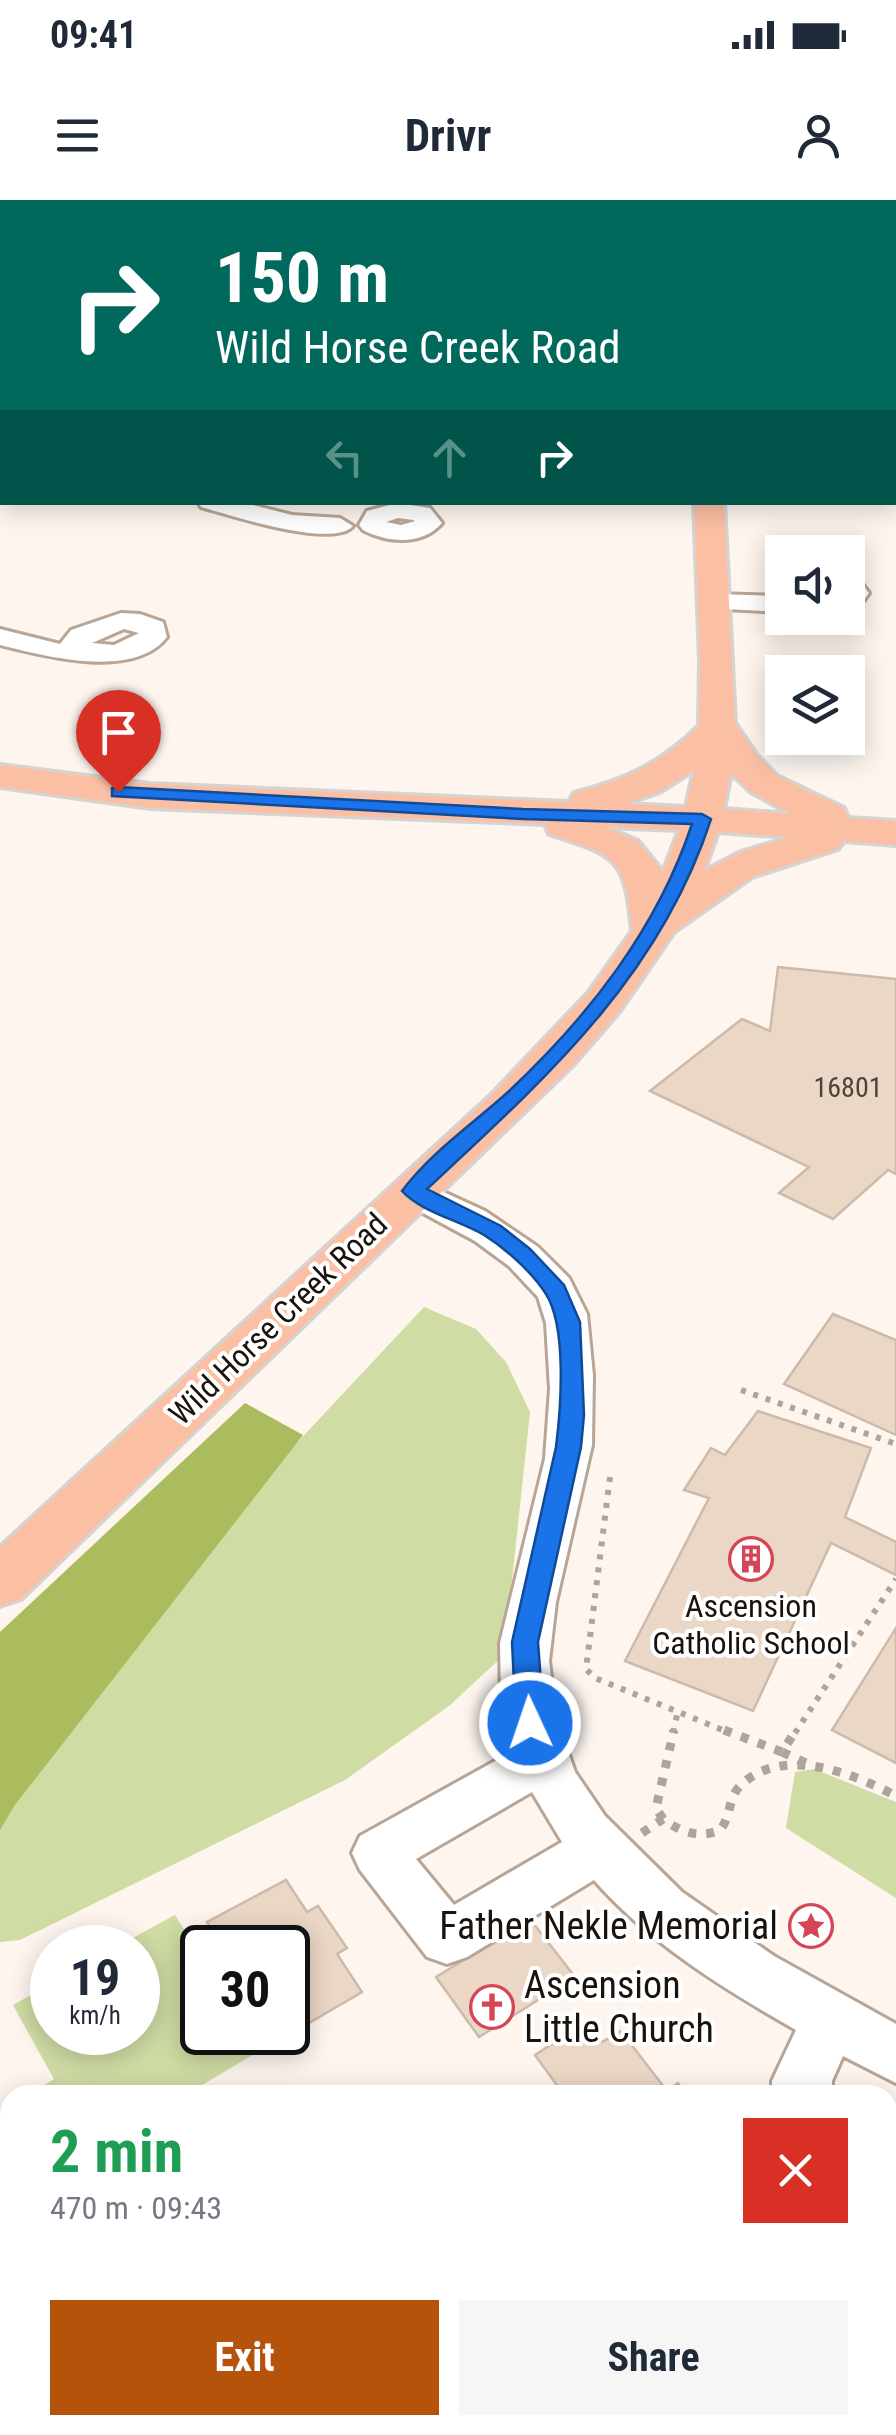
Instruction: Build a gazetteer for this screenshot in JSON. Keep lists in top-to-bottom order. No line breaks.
{"streets":{"main road":["Wild Horse Creek Road"]},"places":{"building":["Ascension Catholic School"],"place":["Father Nekle Memorial"],"church":["Ascension Little Church"]},"house_numbers":["16801"],"page":{"status":"09:41","header":"Drivr","turn":["150 m","Wild Horse Creek Road"],"speed":"19 km/h","limit":"30","heading":["2 min","470 m · 09:43"],"buttons":["Exit","Share"]}}
